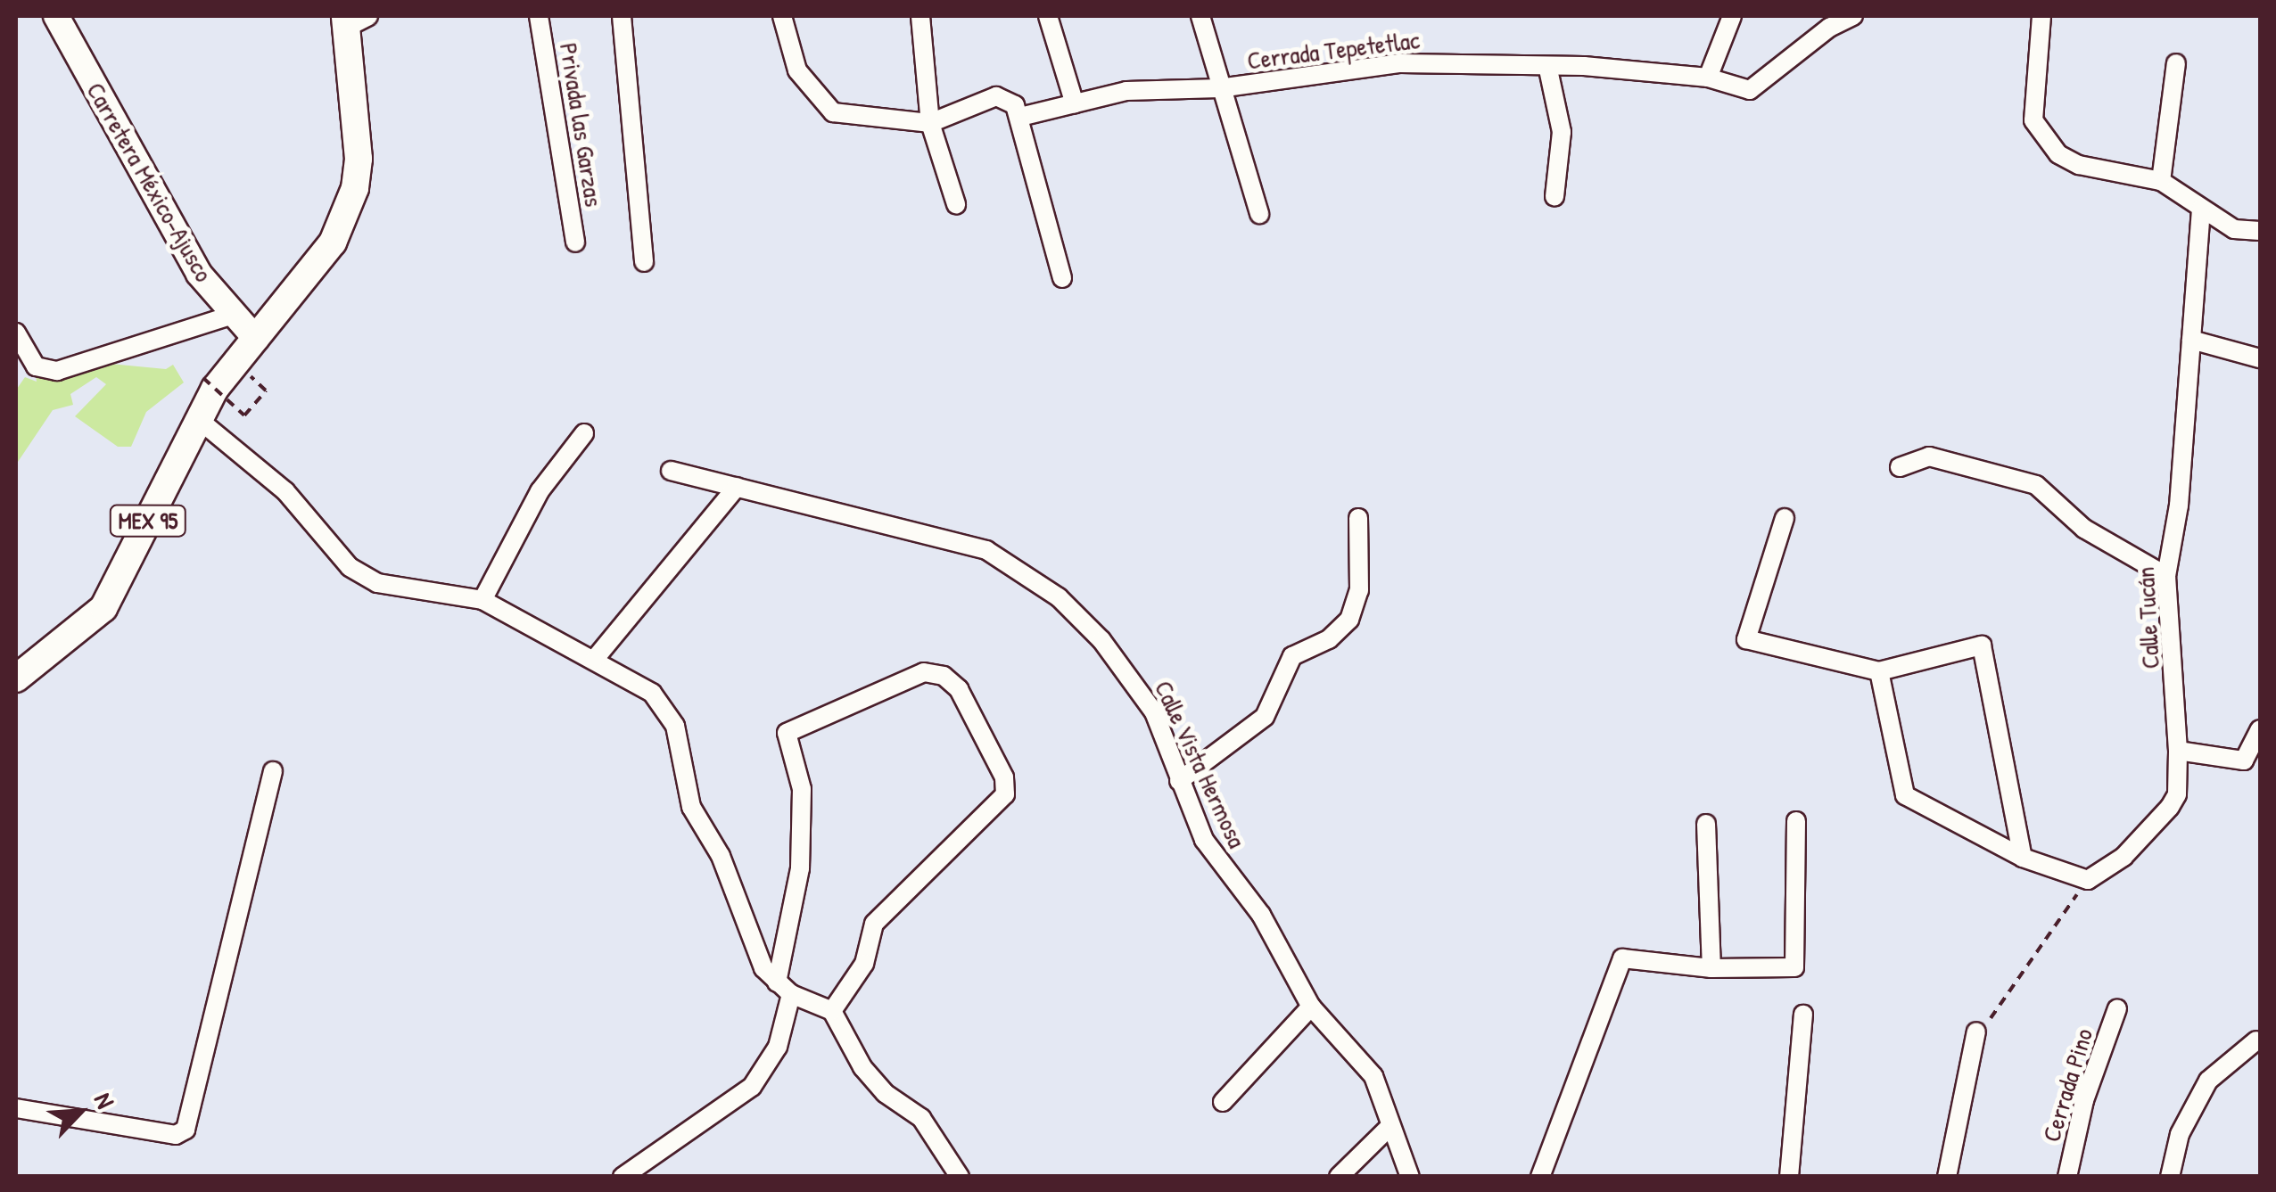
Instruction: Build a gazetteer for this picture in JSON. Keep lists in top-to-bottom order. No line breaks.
{"streets":{"main road":["Carretera México-Ajusco","MEX 95"],"street":["Cerrada Tepetetlac","Privada las Garzas","Calle Tucán","Calle Vista Hermosa","Cerrada Pino"]},"crossings":[["Carretera México-Ajusco","MEX 95"]],"north":"top right"}
